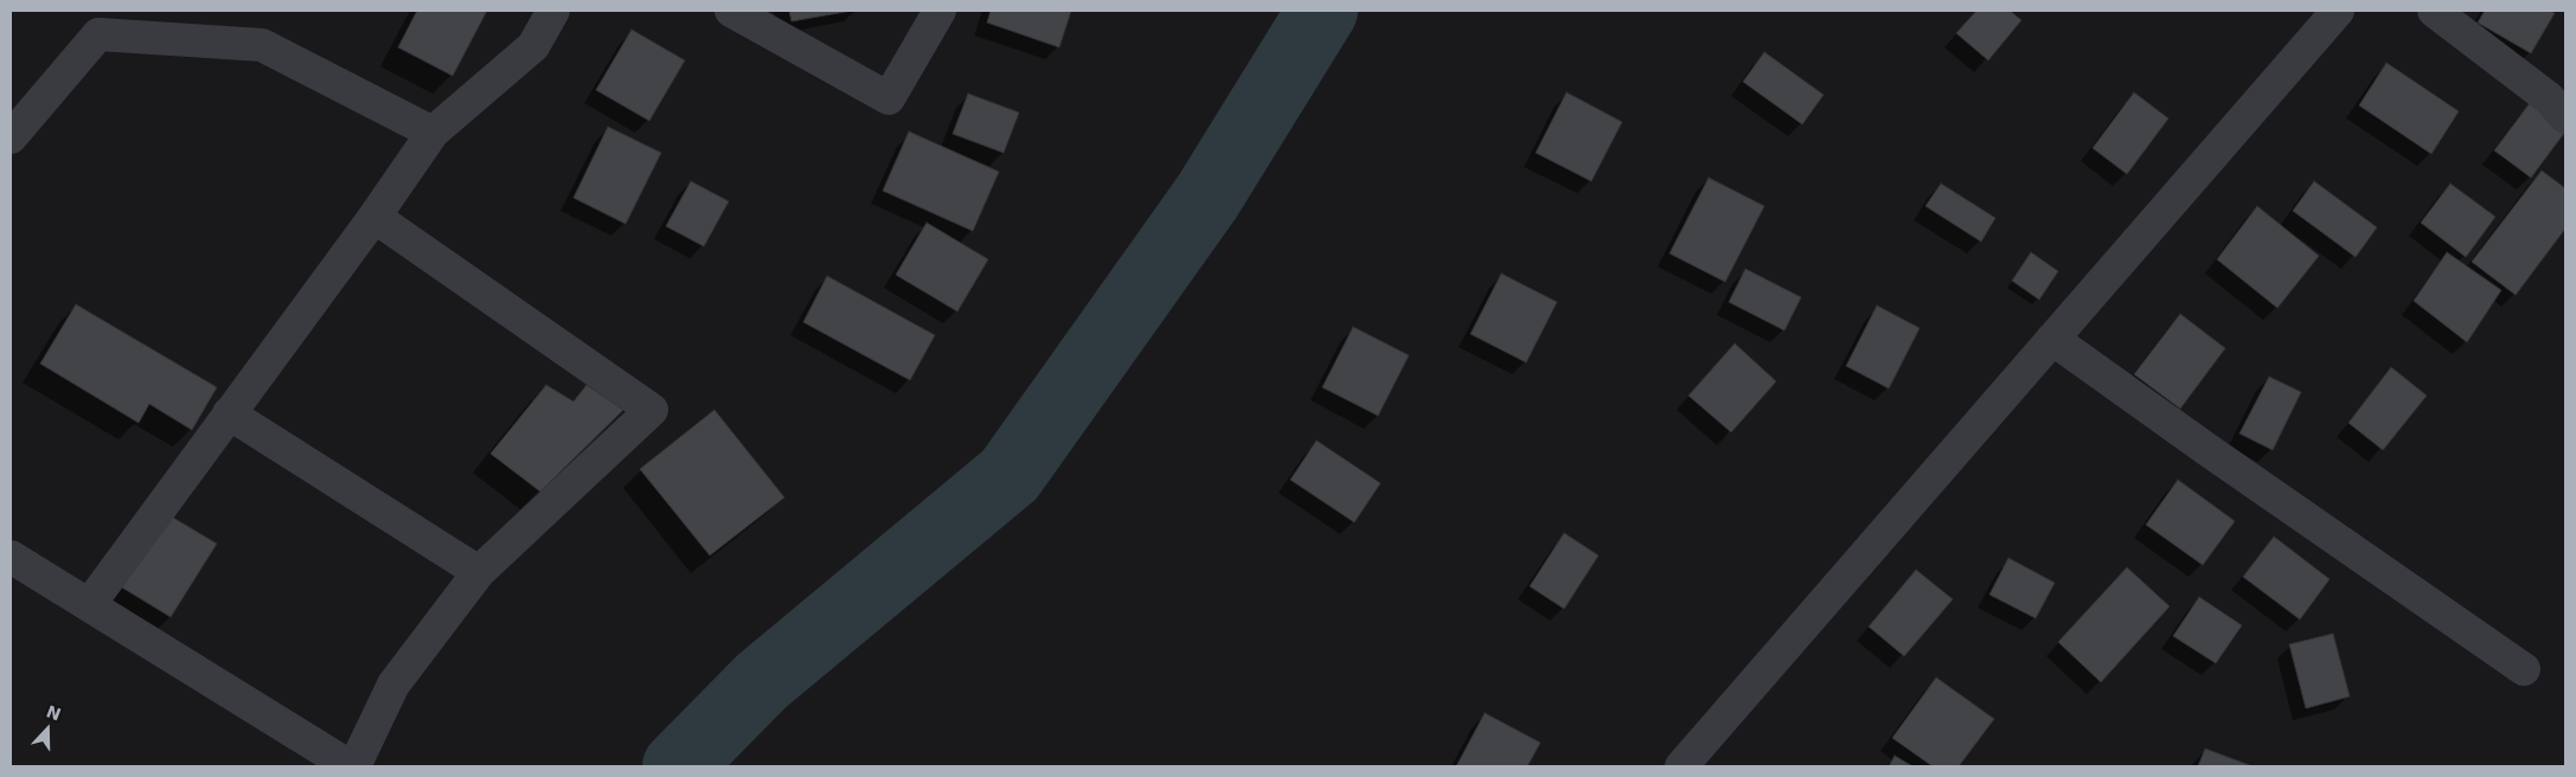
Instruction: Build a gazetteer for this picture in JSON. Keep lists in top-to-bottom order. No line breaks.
{"north":"top"}
